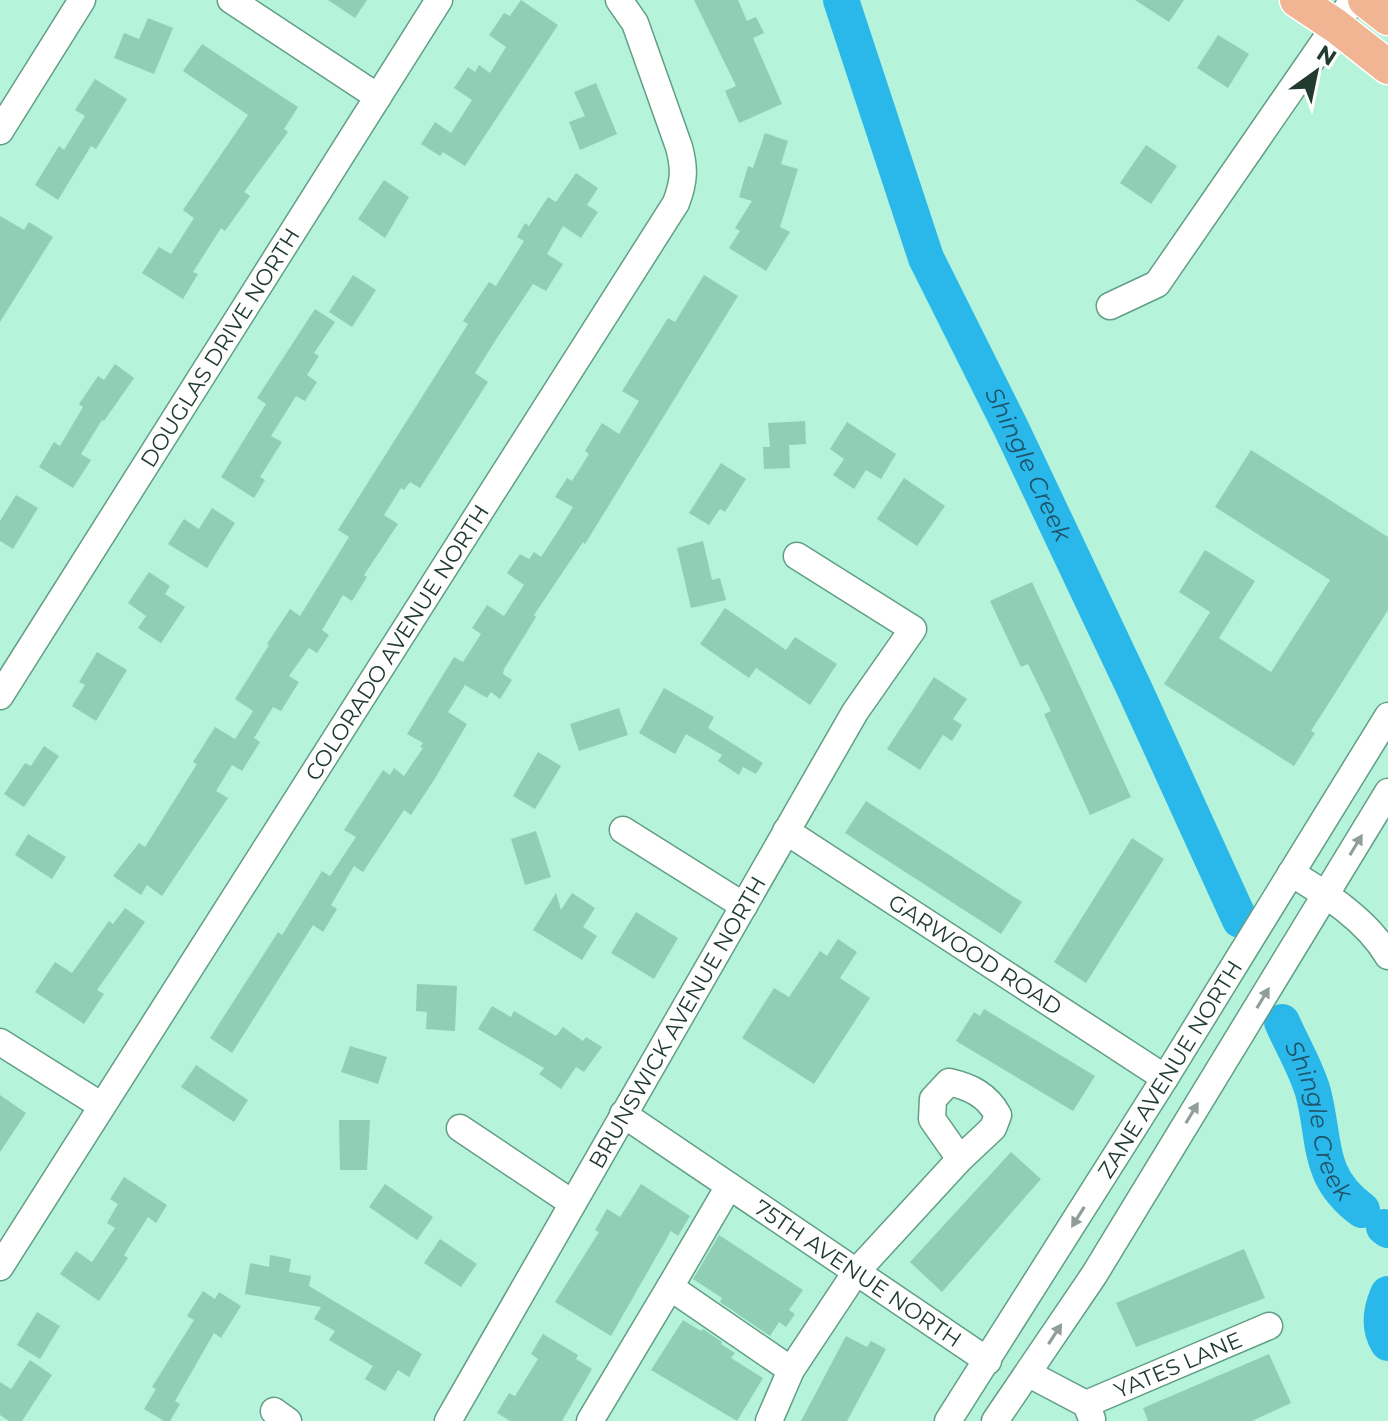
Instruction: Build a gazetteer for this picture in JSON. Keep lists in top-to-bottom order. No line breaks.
{"streets":{"street":["DOUGLAS DRIVE NORTH","COLORADO AVENUE NORTH","GARWOOD ROAD","BRUNSWICK AVENUE NORTH","ZANE AVENUE NORTH","75TH AVENUE NORTH","YATES LANE"]},"crossings":[["GARWOOD ROAD","BRUNSWICK AVENUE NORTH"],["GARWOOD ROAD","ZANE AVENUE NORTH"],["BRUNSWICK AVENUE NORTH","75TH AVENUE NORTH"],["ZANE AVENUE NORTH","75TH AVENUE NORTH"]],"water":["Shingle Creek"],"north":"top right"}
